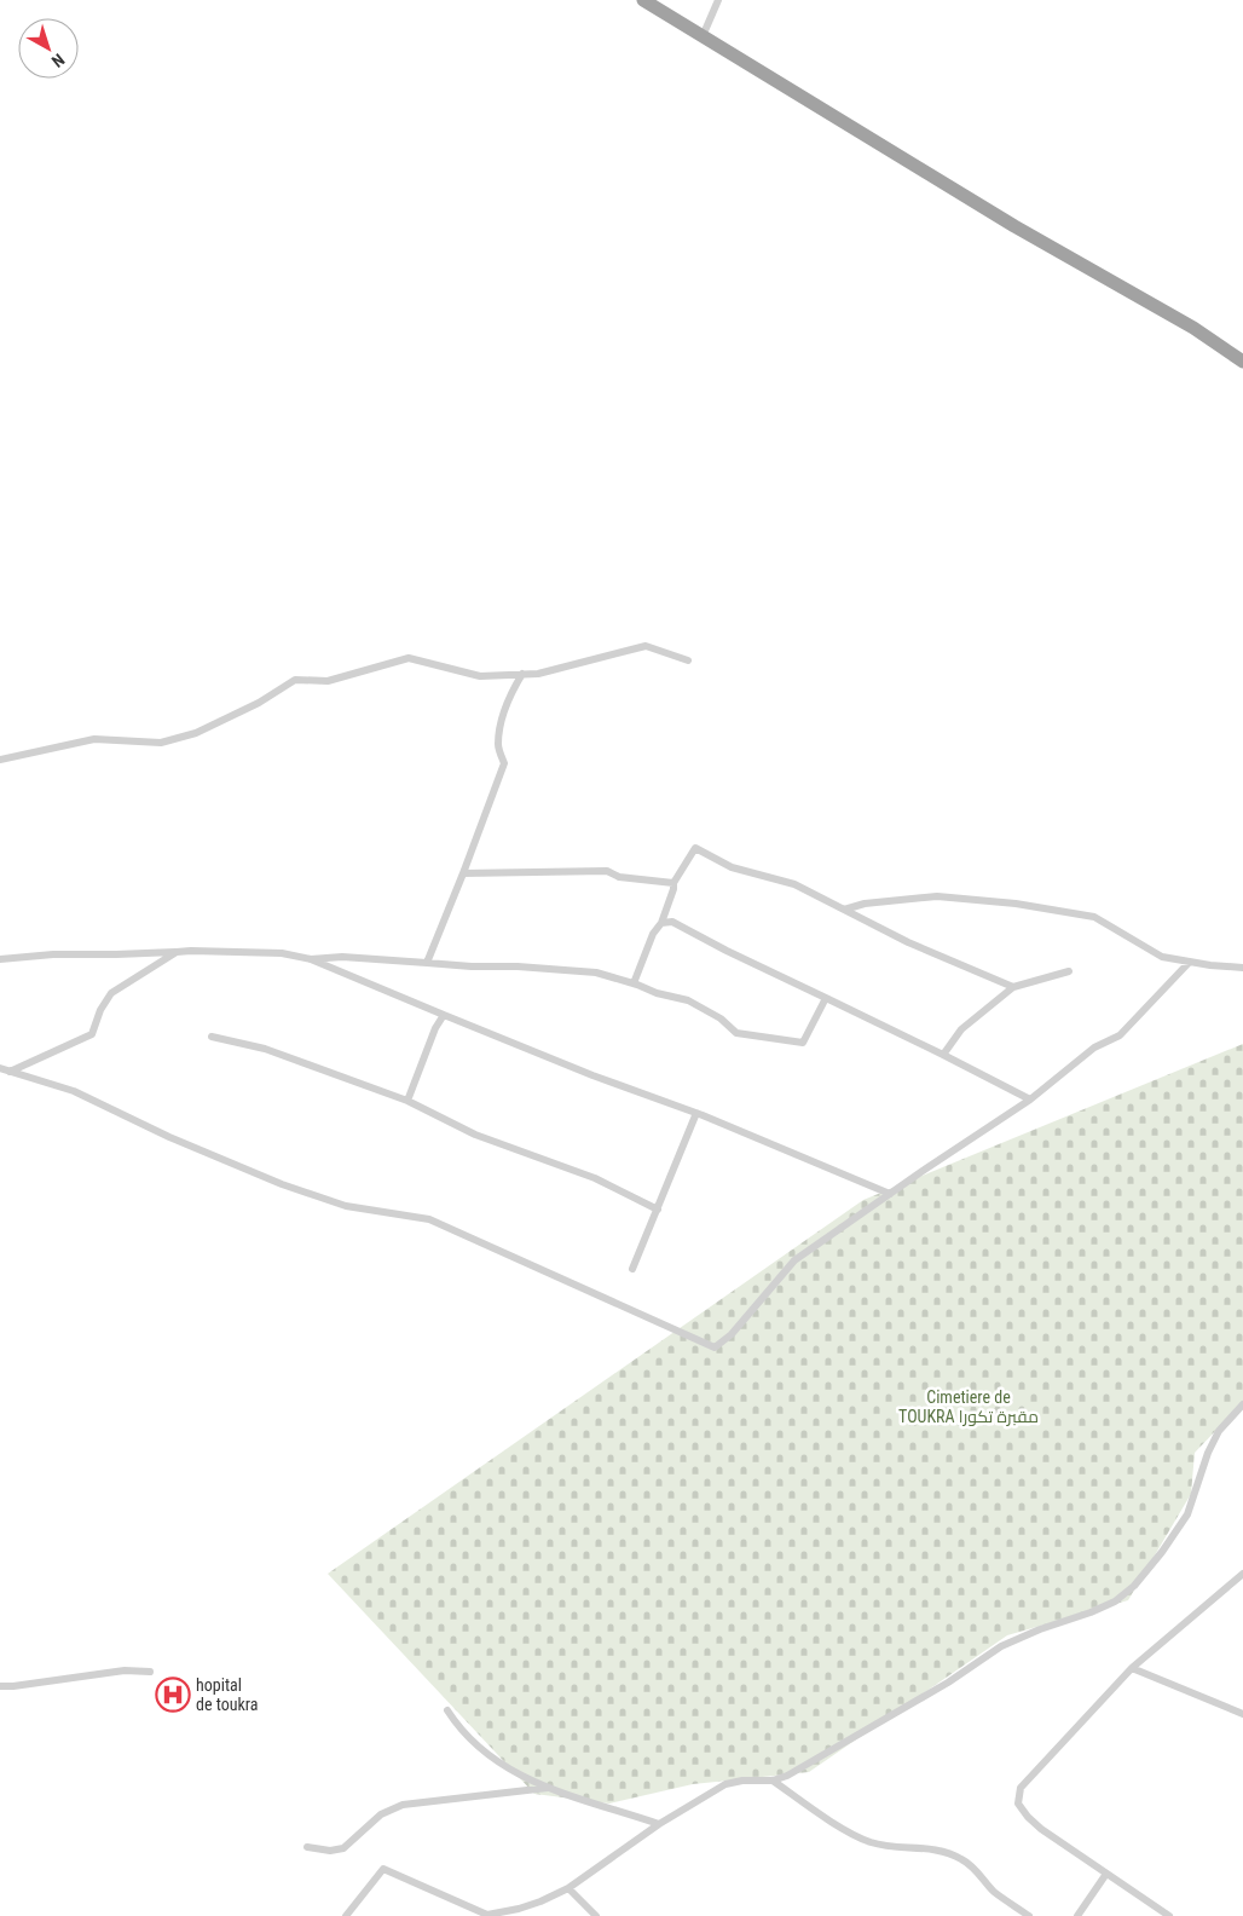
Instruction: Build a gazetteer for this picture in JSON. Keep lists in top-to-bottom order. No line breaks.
{"parks":["Cimetiere de TOUKRA مقبرة تكورا"],"places":{"hospital":["hopital de toukra"]},"north":"bottom right"}
